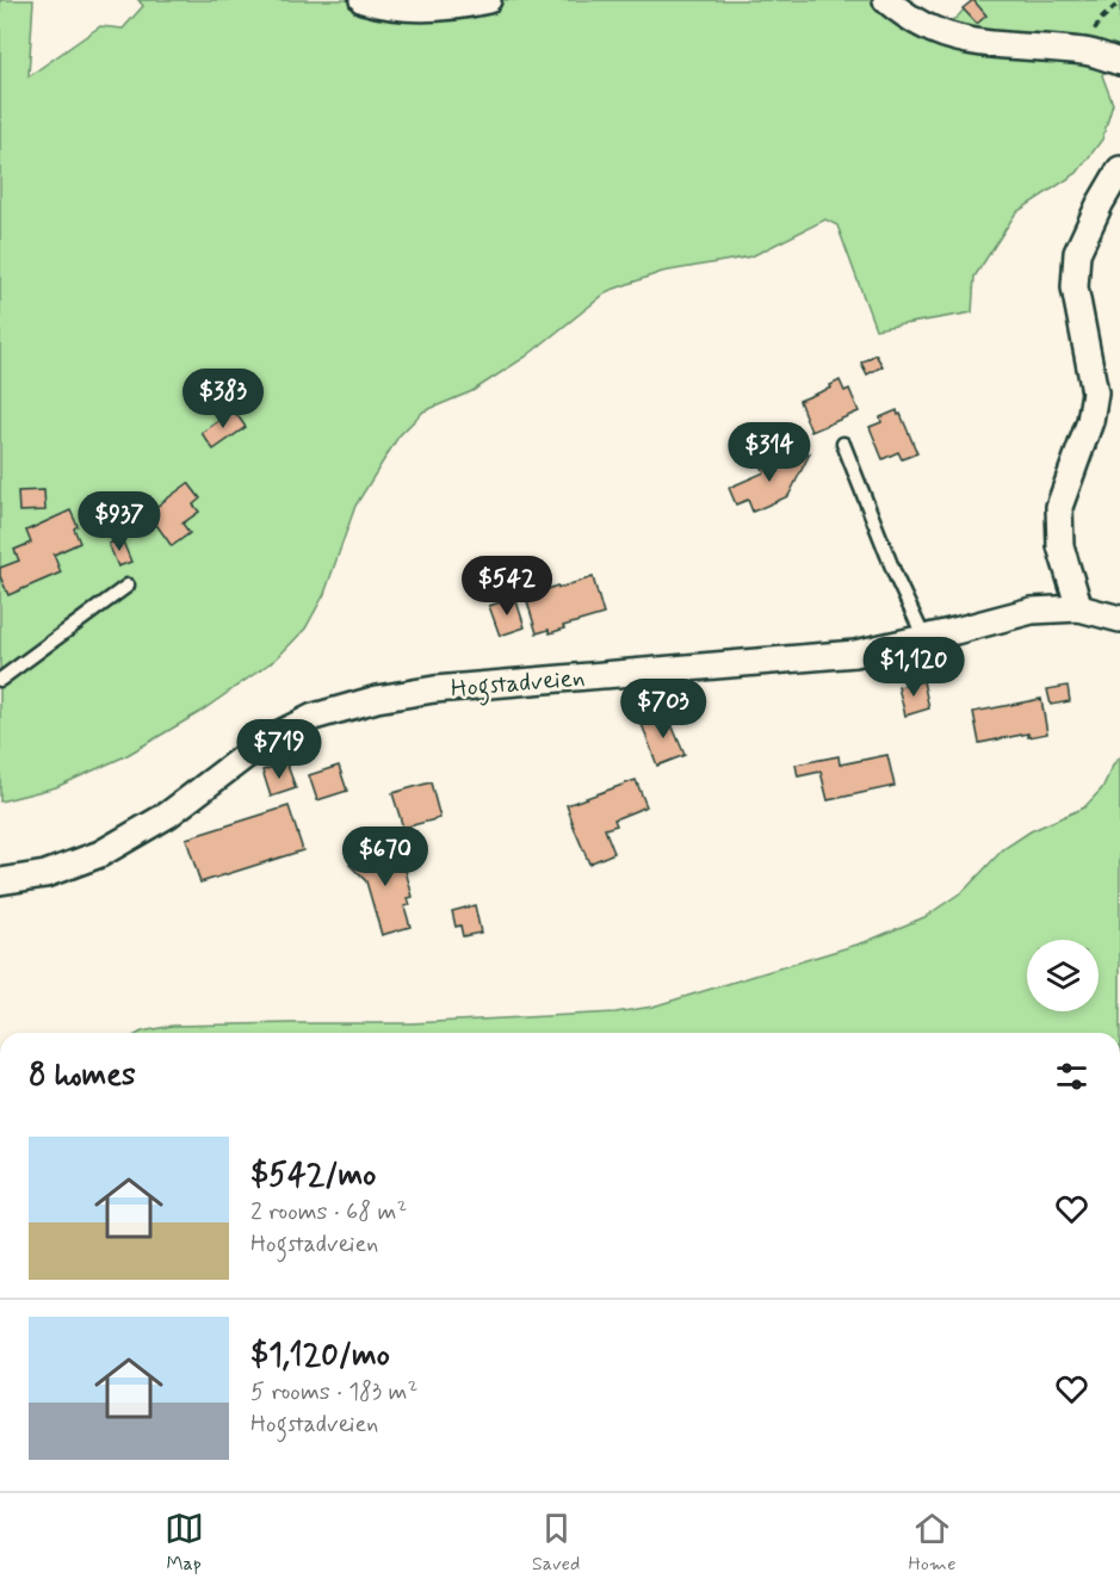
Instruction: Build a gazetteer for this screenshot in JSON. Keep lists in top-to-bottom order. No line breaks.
{"streets":{"street":["Hogstadveien"]},"page":{"price":["$383","$314","$937","$542","$1,120","$703","$719","$670"],"heading":"8 homes","list":[{"name":"$542/mo","note":"2 rooms · 68 m² · Hogstadveien"},{"name":"$1,120/mo","note":"5 rooms · 183 m² · Hogstadveien"}],"tabs":["Map","Saved","Home"]}}
